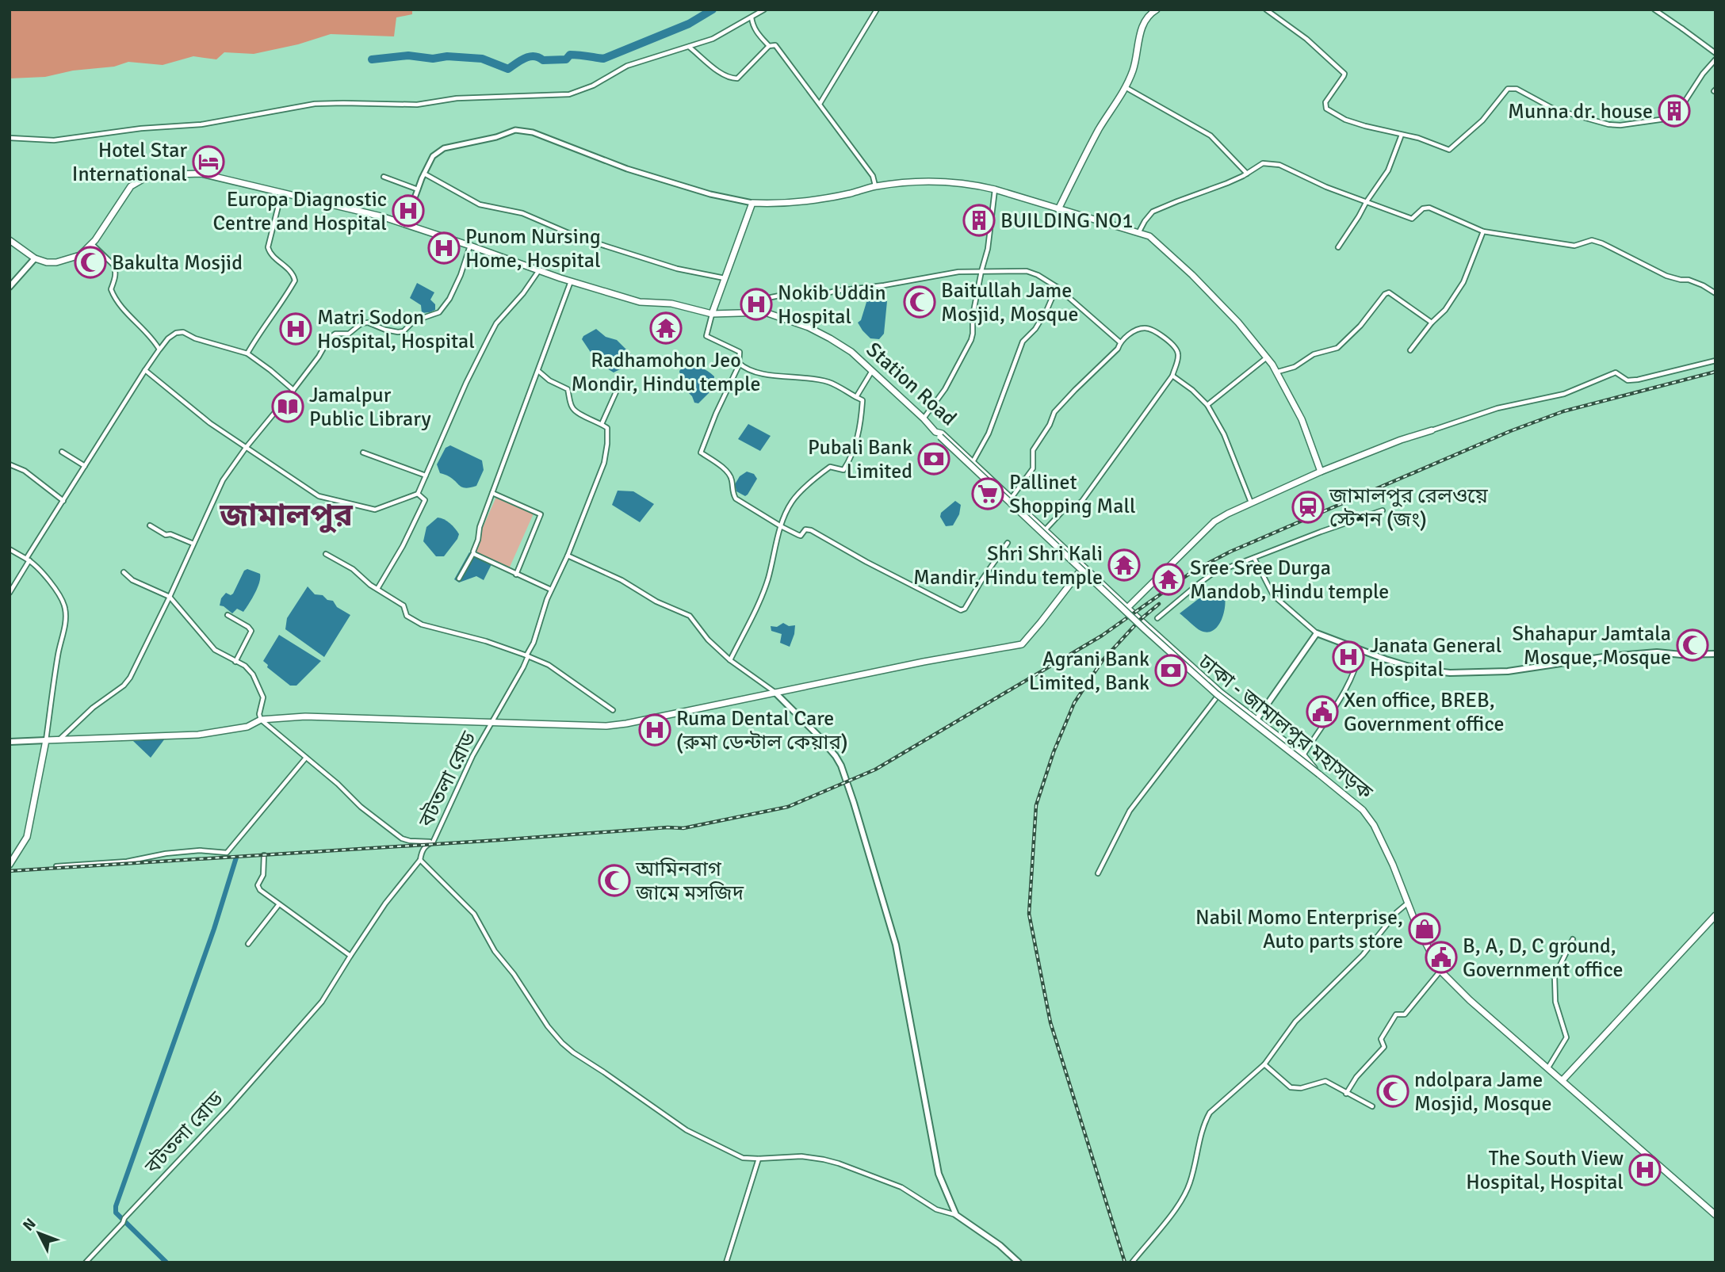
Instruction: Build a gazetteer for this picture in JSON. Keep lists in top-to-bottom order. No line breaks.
{"streets":{"main road":["Station Road","ঢাকা - জামালপুর মহাসড়ক"],"street":["বটতলা রোড"]},"crossings":[["Station Road","ঢাকা - জামালপুর মহাসড়ক"]],"districts":["জামালপুর"],"places":{"building":["Munna dr. house","BUILDING NO1"],"hotel":["Hotel Star International"],"hospital":["Europa Diagnostic Centre and Hospital","Punom Nursing Home, Hospital","Nokib Uddin Hospital","Matri Sodon Hospital, Hospital","Janata General Hospital","Ruma Dental Care (রুমা ডেন্টাল কেয়ার)","The South View Hospital, Hospital"],"mosque":["Bakulta Mosjid","Baitullah Jame Mosjid, Mosque","Shahapur Jamtala Mosque, Mosque","আমিনবাগ জামে মসজিদ","ndolpara Jame Mosjid, Mosque"],"temple":["Radhamohon Jeo Mondir, Hindu temple","Shri Shri Kali Mandir, Hindu temple","Sree Sree Durga Mandob, Hindu temple"],"library":["Jamalpur Public Library"],"bank":["Pubali Bank Limited","Agrani Bank Limited, Bank"],"supermarket":["Pallinet Shopping Mall"],"station":["জামালপুর রেলওয়ে স্টেশন (জং)"],"public building":["Xen office, BREB, Government office","B, A, D, C ground, Government office"],"shop":["Nabil Momo Enterprise, Auto parts store"]},"north":"top left"}
